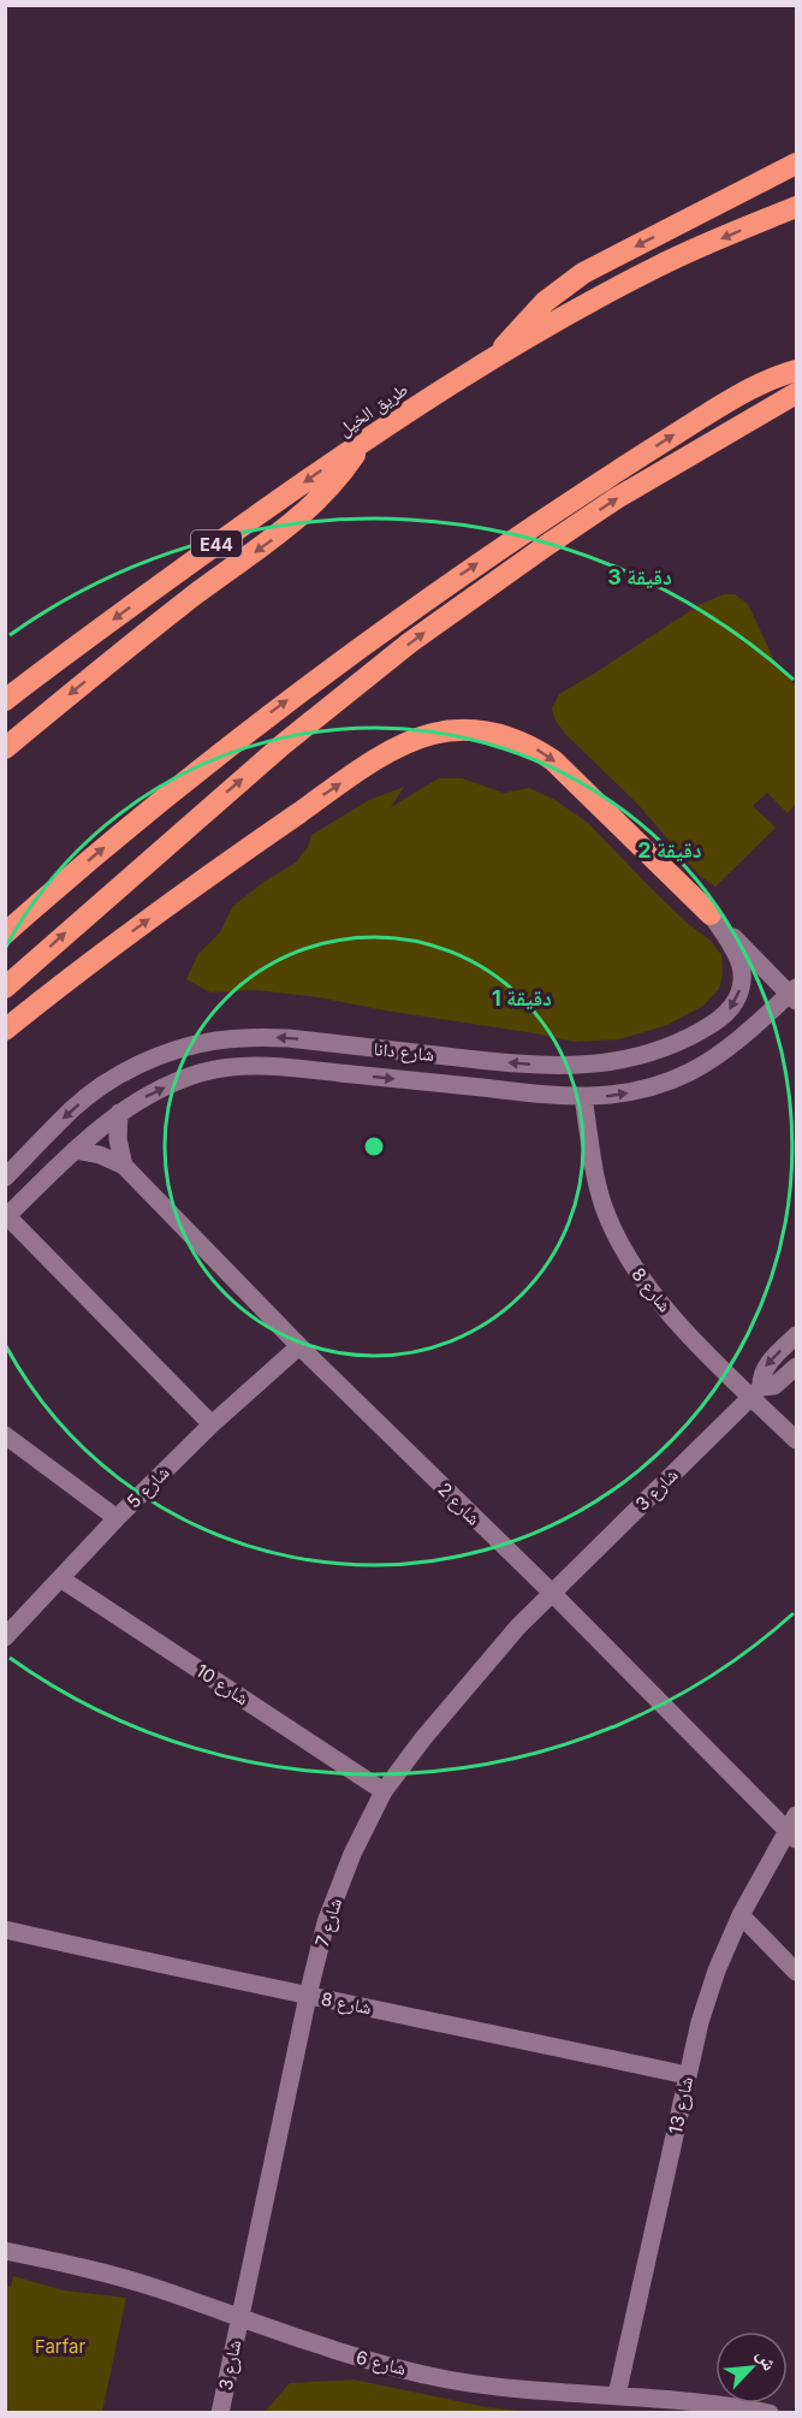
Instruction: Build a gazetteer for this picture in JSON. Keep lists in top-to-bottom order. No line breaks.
{"streets":{"highway":["طريق الخيل","E44"],"street":["شارع دانا","شارع 8","شارع 5","شارع 3","شارع 2","شارع 10","شارع 7","شارع 13","شارع 6"]},"crossings":[["شارع دانا","شارع 8"],["شارع دانا","شارع 2"],["شارع 8","شارع 3"],["شارع 8","شارع 7"],["شارع 8","شارع 13"],["شارع 5","شارع 2"],["شارع 5","شارع 10"],["شارع 3","شارع 2"],["شارع 3","شارع 7"],["شارع 3","شارع 6"],["شارع 2","شارع 7"],["شارع 2","شارع 13"],["شارع 10","شارع 7"],["شارع 7","شارع 6"],["شارع 13","شارع 6"]],"parks":["Farfar"],"north":"top right","rings":["3 دقيقة","2 دقيقة","1 دقيقة"]}
